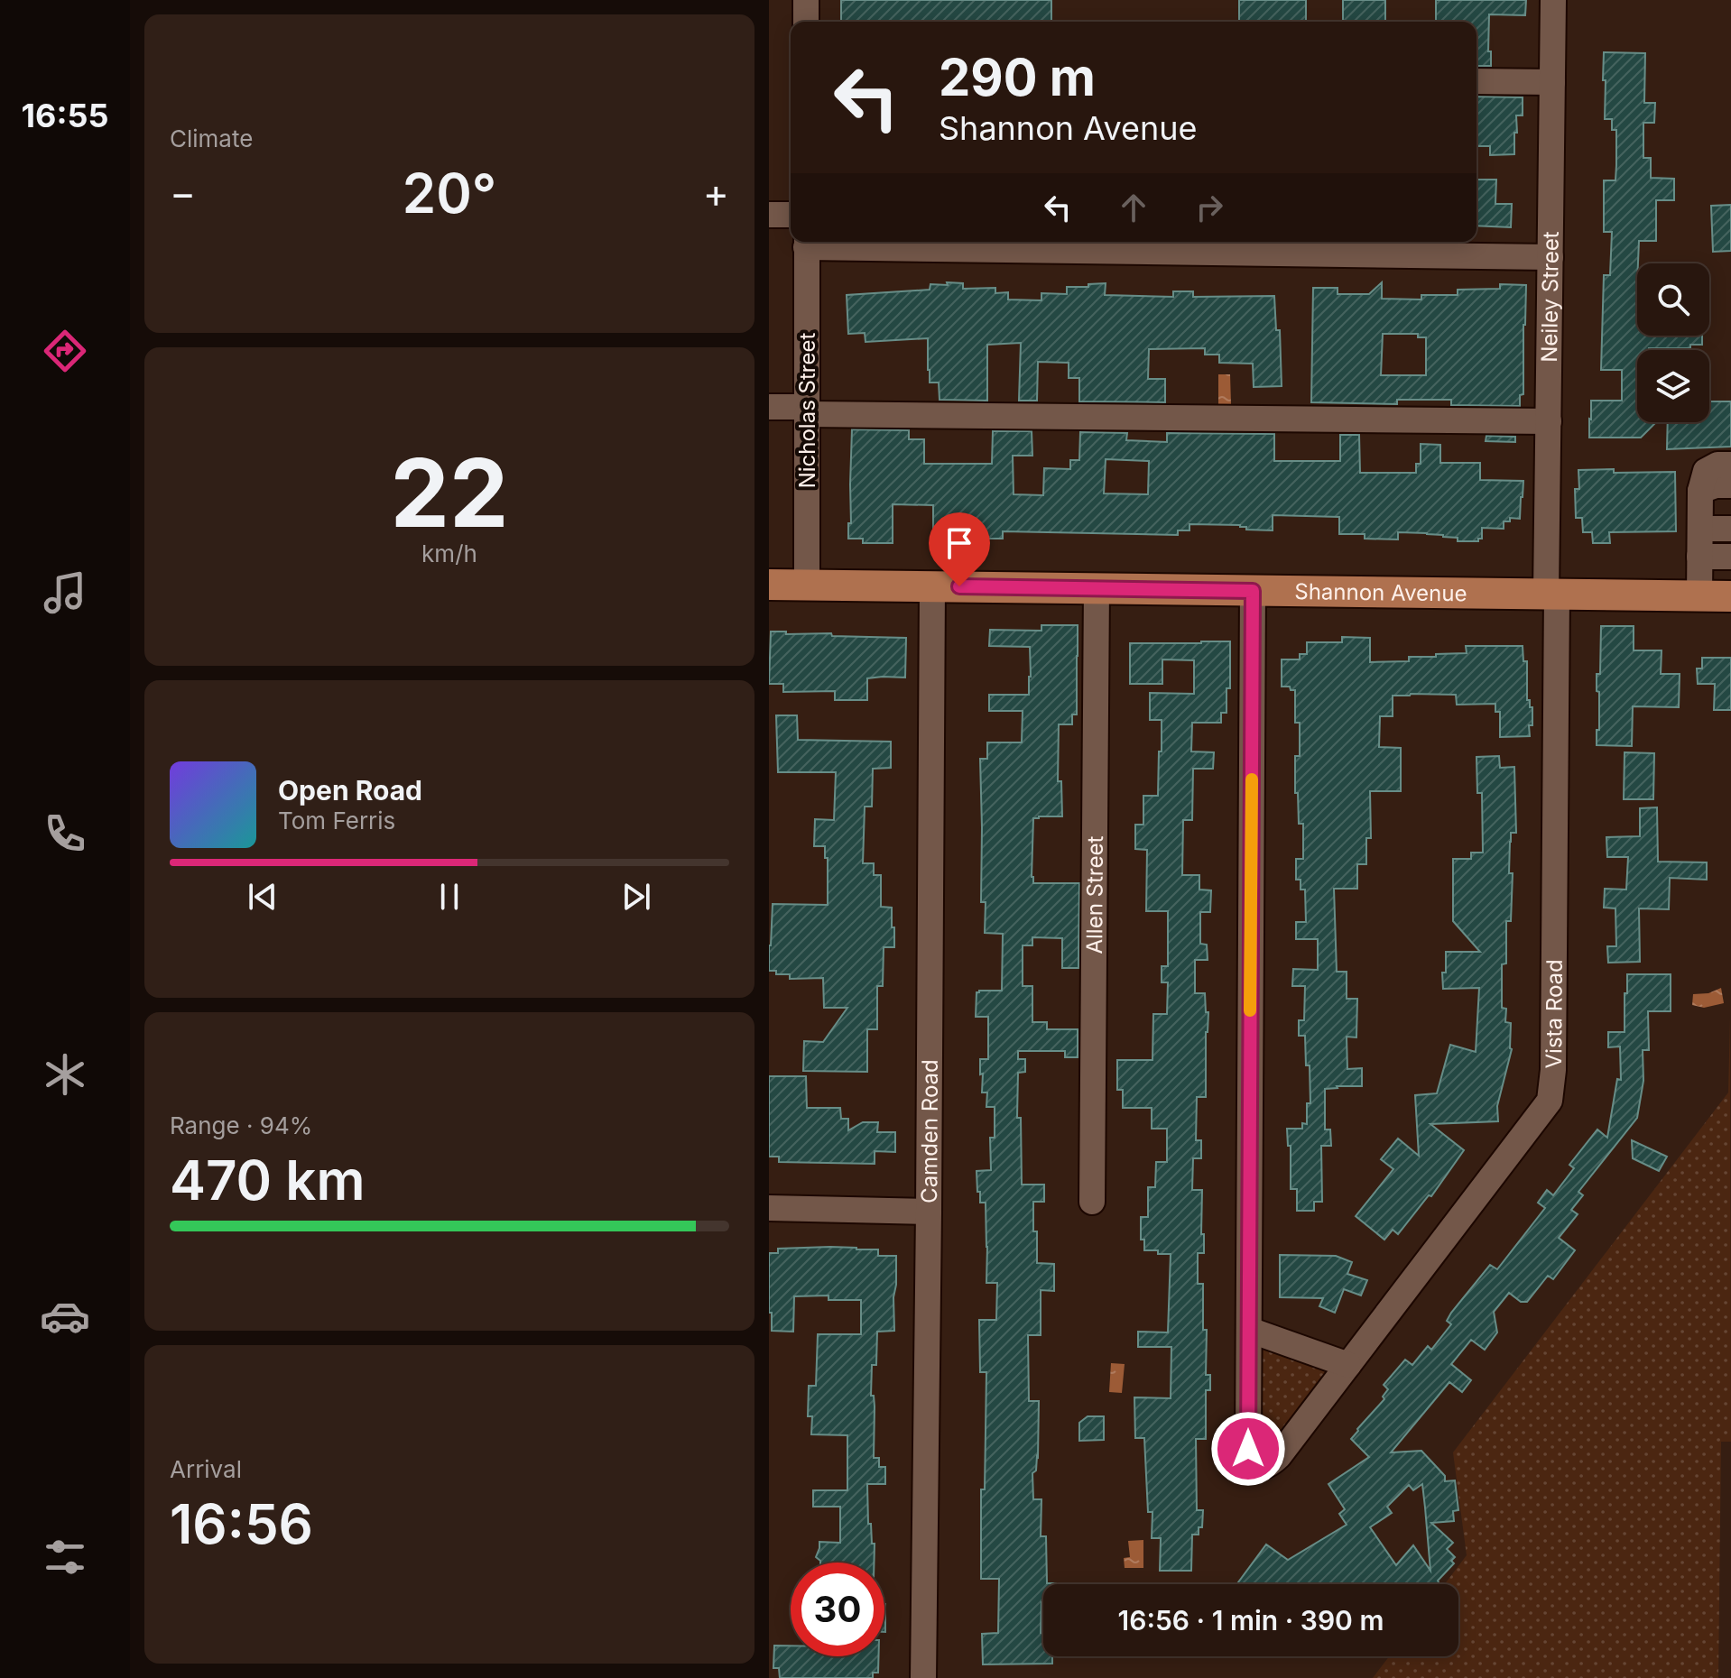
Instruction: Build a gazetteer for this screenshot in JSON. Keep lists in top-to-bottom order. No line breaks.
{"streets":{"main road":["Shannon Avenue"],"street":["Neiley Street","Nicholas Street","Allen Street","Vista Road","Camden Road"]},"crossings":[["Neiley Street","Shannon Avenue"],["Neiley Street","Vista Road"],["Nicholas Street","Shannon Avenue"],["Shannon Avenue","Allen Street"],["Shannon Avenue","Vista Road"],["Shannon Avenue","Camden Road"]],"page":{"tabs":"16:55","tile":["Climate",["22","km/h"],["Range · 94%","470 km"],["Arrival","16:56"]],"turn":["290 m","Shannon Avenue"],"heat":["−","20°","+"],"song":["Open Road","Tom Ferris"],"limit":"30","trip":"16:56 · 1 min · 390 m"}}
